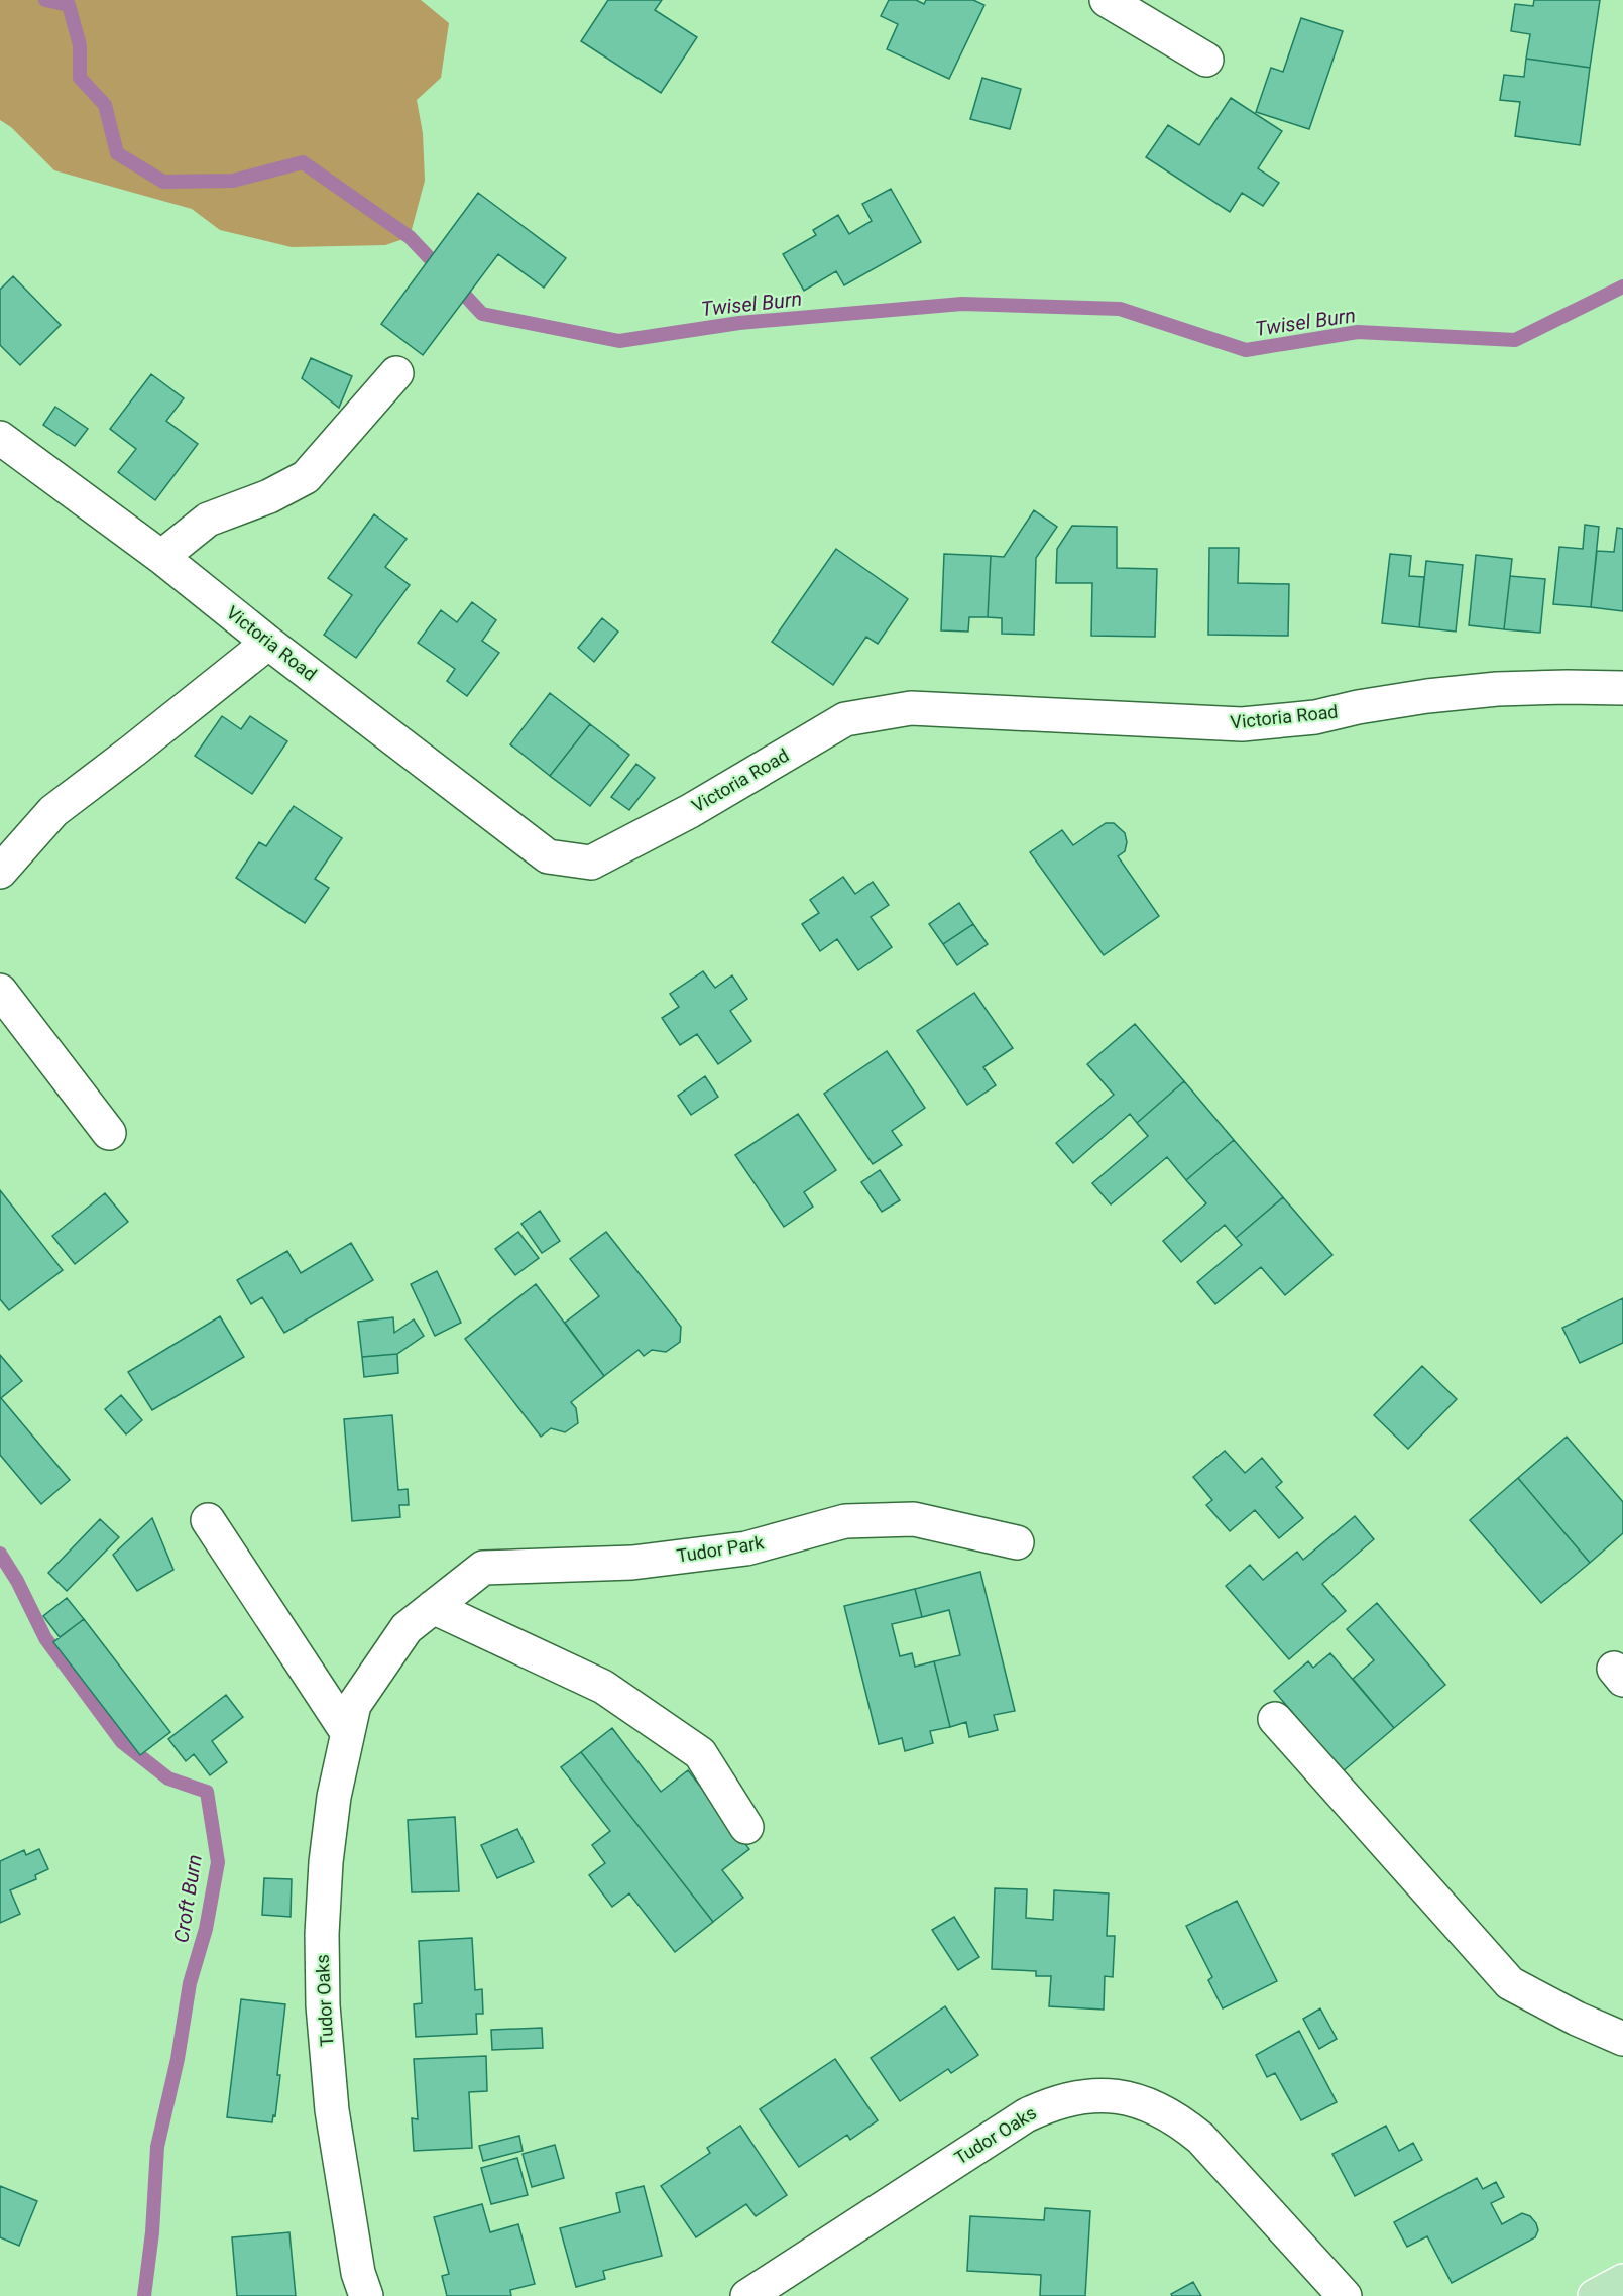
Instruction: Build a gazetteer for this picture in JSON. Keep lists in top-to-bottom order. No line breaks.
{"streets":{"street":["Victoria Road","Tudor Park","Tudor Oaks"]},"crossings":[["Tudor Park","Tudor Oaks"]],"water":["Twisel Burn","Croft Burn"]}
